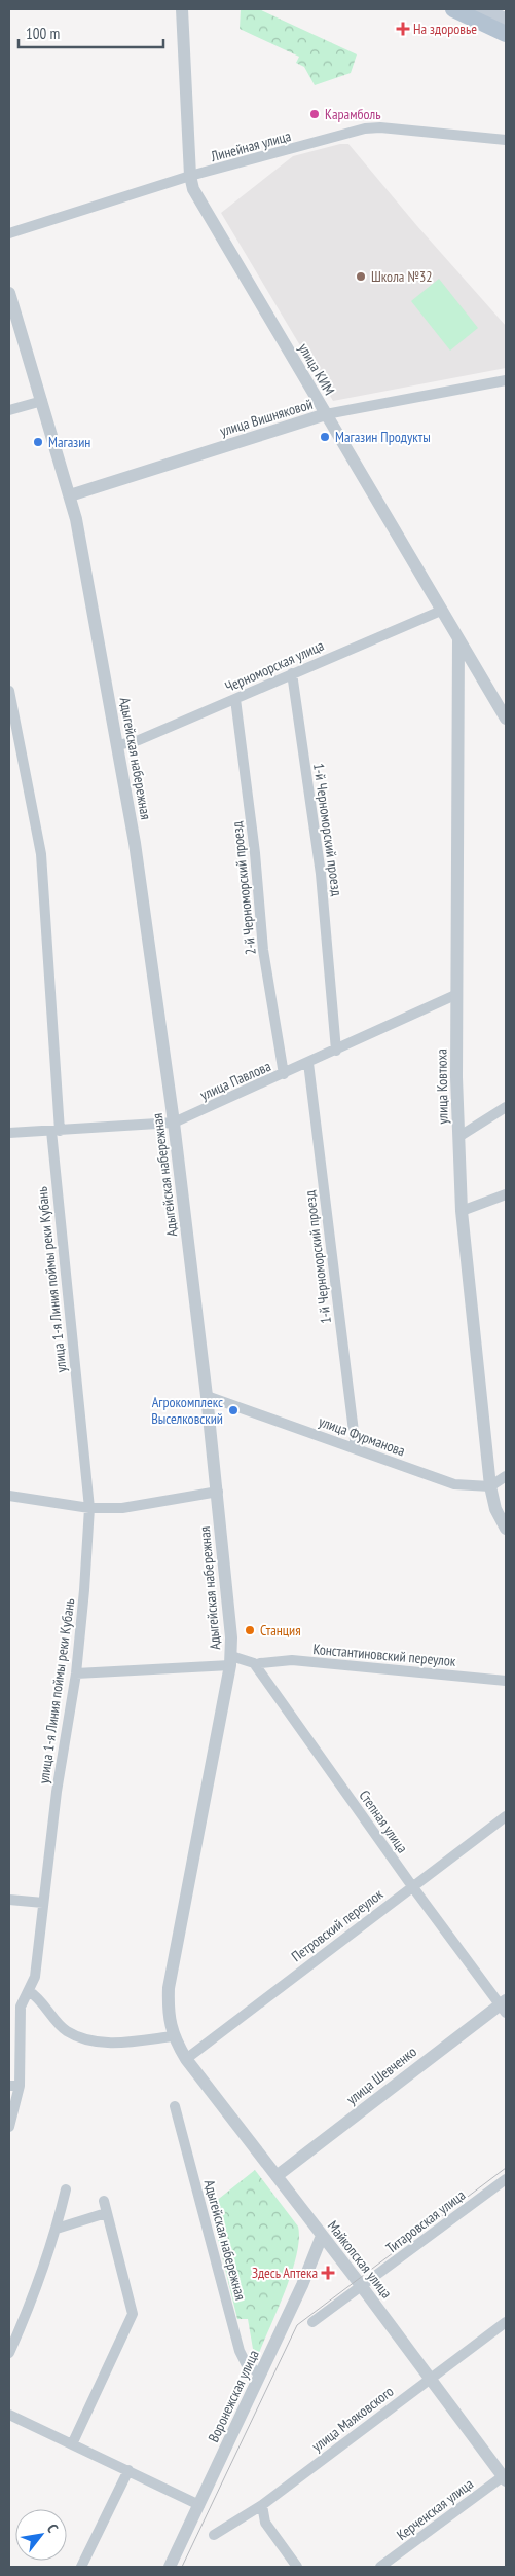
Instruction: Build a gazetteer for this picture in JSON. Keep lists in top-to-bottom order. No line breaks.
{"streets":{"street":["Линейная улица","улица КИМ","улица Вишняковой","Черноморская улица","Адыгейская набережная","1-й Черноморский проезд","2-й Черноморский проезд","улица Павлова","улица Ковтюха","улица 1-я Линия поймы реки Кубань","улица Фурманова","Константиновский переулок","Степная улица","Петровский переулок","улица Шевченко","Титаровская улица","Майкопская улица","Воронежская улица","улица Маяковского","Керченская улица"]},"crossings":[["Линейная улица","улица КИМ"],["улица КИМ","улица Вишняковой"],["улица КИМ","Черноморская улица"],["улица КИМ","улица Ковтюха"],["улица Вишняковой","Адыгейская набережная"],["Черноморская улица","Адыгейская набережная"],["Черноморская улица","1-й Черноморский проезд"],["Черноморская улица","2-й Черноморский проезд"],["Адыгейская набережная","улица Павлова"],["Адыгейская набережная","улица Фурманова"],["Адыгейская набережная","Степная улица"],["Адыгейская набережная","Петровский переулок"],["Адыгейская набережная","Майкопская улица"],["Адыгейская набережная","Воронежская улица"],["1-й Черноморский проезд","улица Павлова"],["1-й Черноморский проезд","улица Фурманова"],["2-й Черноморский проезд","улица Павлова"],["улица Павлова","улица Ковтюха"],["улица Павлова","улица 1-я Линия поймы реки Кубань"],["улица Ковтюха","улица Фурманова"],["Степная улица","Петровский переулок"],["Степная улица","улица Шевченко"],["Петровский переулок","Майкопская улица"],["улица Шевченко","Майкопская улица"],["Титаровская улица","Майкопская улица"],["Майкопская улица","Воронежская улица"],["Майкопская улица","улица Маяковского"],["Майкопская улица","Керченская улица"]],"places":{"health":["На здоровье","Здесь Аптека"],"other":["Карамболь","Школа №32","Магазин Продукты","Магазин","Агрокомплекс Выселковский","Станция"]},"scale_bar":"100 m","north":"top right"}
